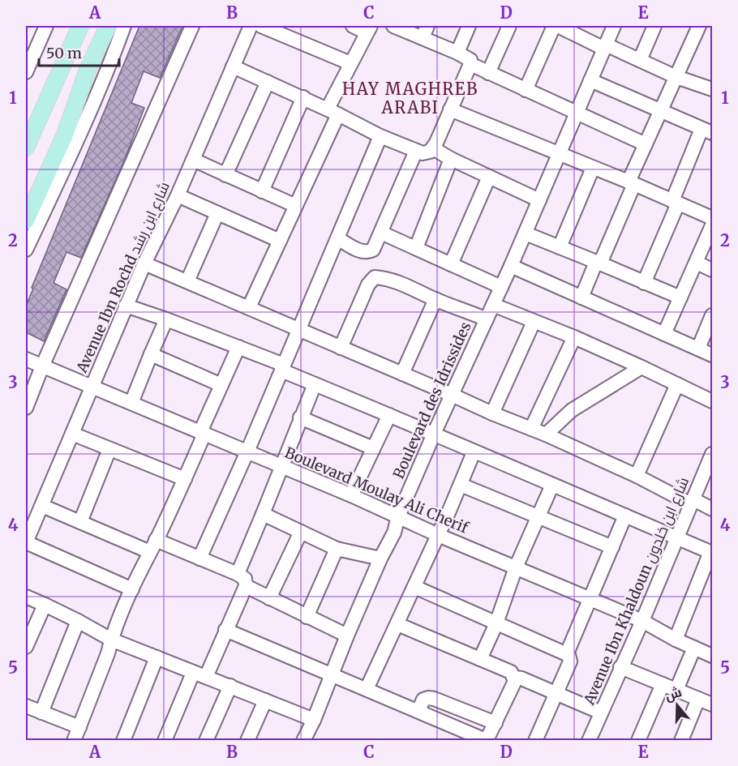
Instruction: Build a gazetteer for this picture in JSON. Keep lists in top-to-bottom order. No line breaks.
{"streets":{"street":["Avenue Ibn Rochd شارع ابن رشد","Boulevard des Idrissides","Boulevard Moulay Ali Cherif","Avenue Ibn Khaldoun شارع ابن خلدون"]},"crossings":[["Avenue Ibn Rochd شارع ابن رشد","Boulevard Moulay Ali Cherif"],["Boulevard des Idrissides","Boulevard Moulay Ali Cherif"],["Boulevard Moulay Ali Cherif","Avenue Ibn Khaldoun شارع ابن خلدون"]],"districts":["HAY MAGHREB ARABI"],"scale_bar":"50 m","north":"top","grid":{"columns":["A","B","C","D","E"],"rows":["1","2","3","4","5"]}}
